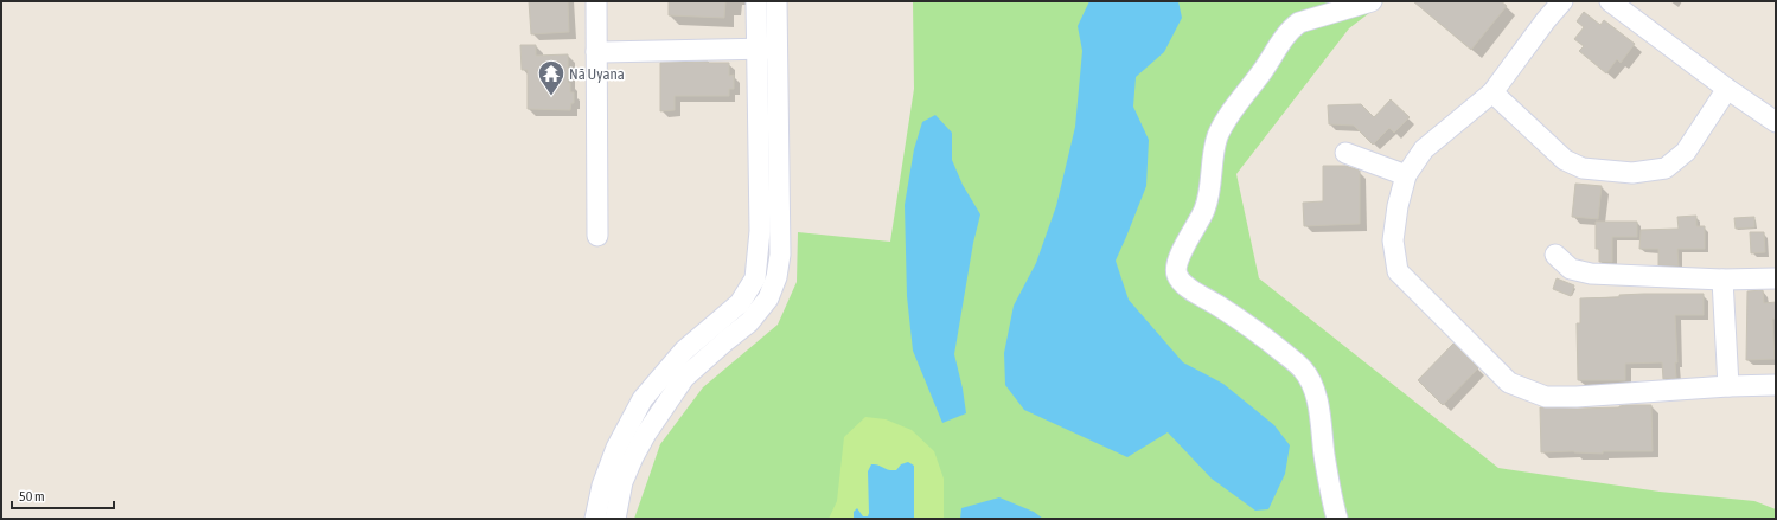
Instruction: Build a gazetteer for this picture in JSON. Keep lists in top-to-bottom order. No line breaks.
{"places":{"temple":["Nā Uyana"]},"scale_bar":"50 m"}
